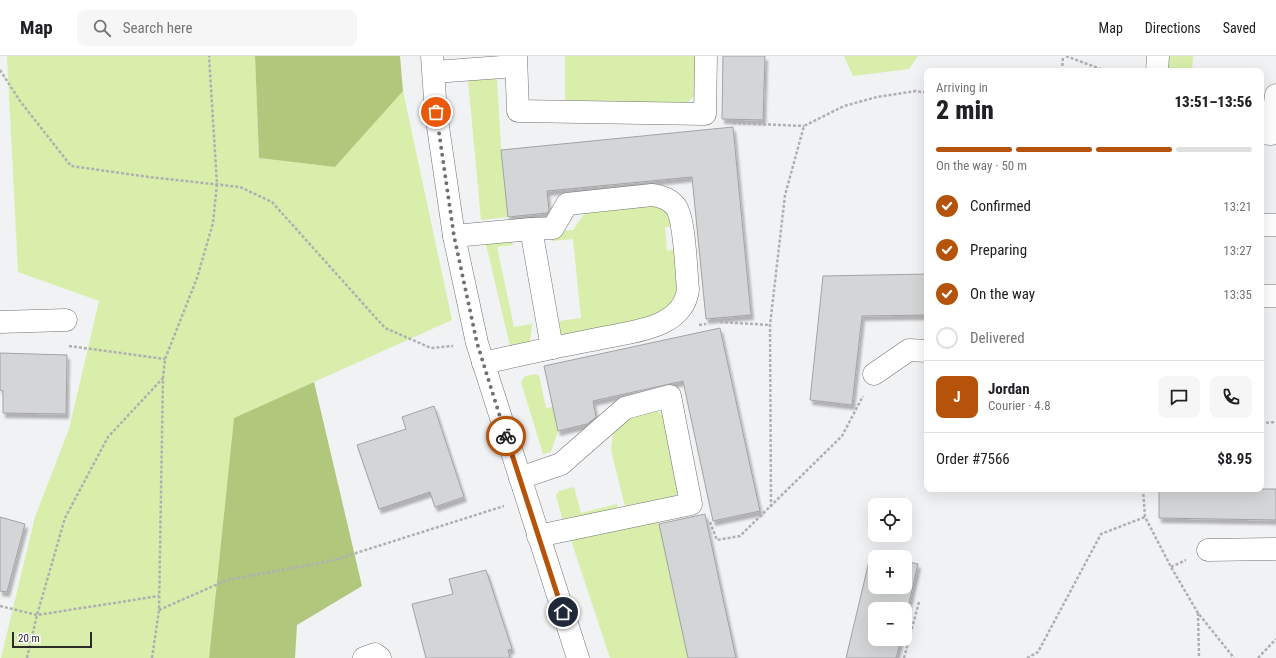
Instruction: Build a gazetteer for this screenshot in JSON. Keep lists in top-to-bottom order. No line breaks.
{"scale_bar":"20 m","page":{"header":"Map","search":"Search here","nav":["Map","Directions","Saved"],"heading":["2 min","Arriving in","13:51–13:56"],"panel":["Jordan","Courier · 4.8","Order #7566","$8.95"],"bar":"On the way · 50 m","list":[["Confirmed","13:21"],["Preparing","13:27"],["On the way","13:35"],"Delivered"],"round":"J","map_buttons":["+","−"],"scale":"20 m"}}
